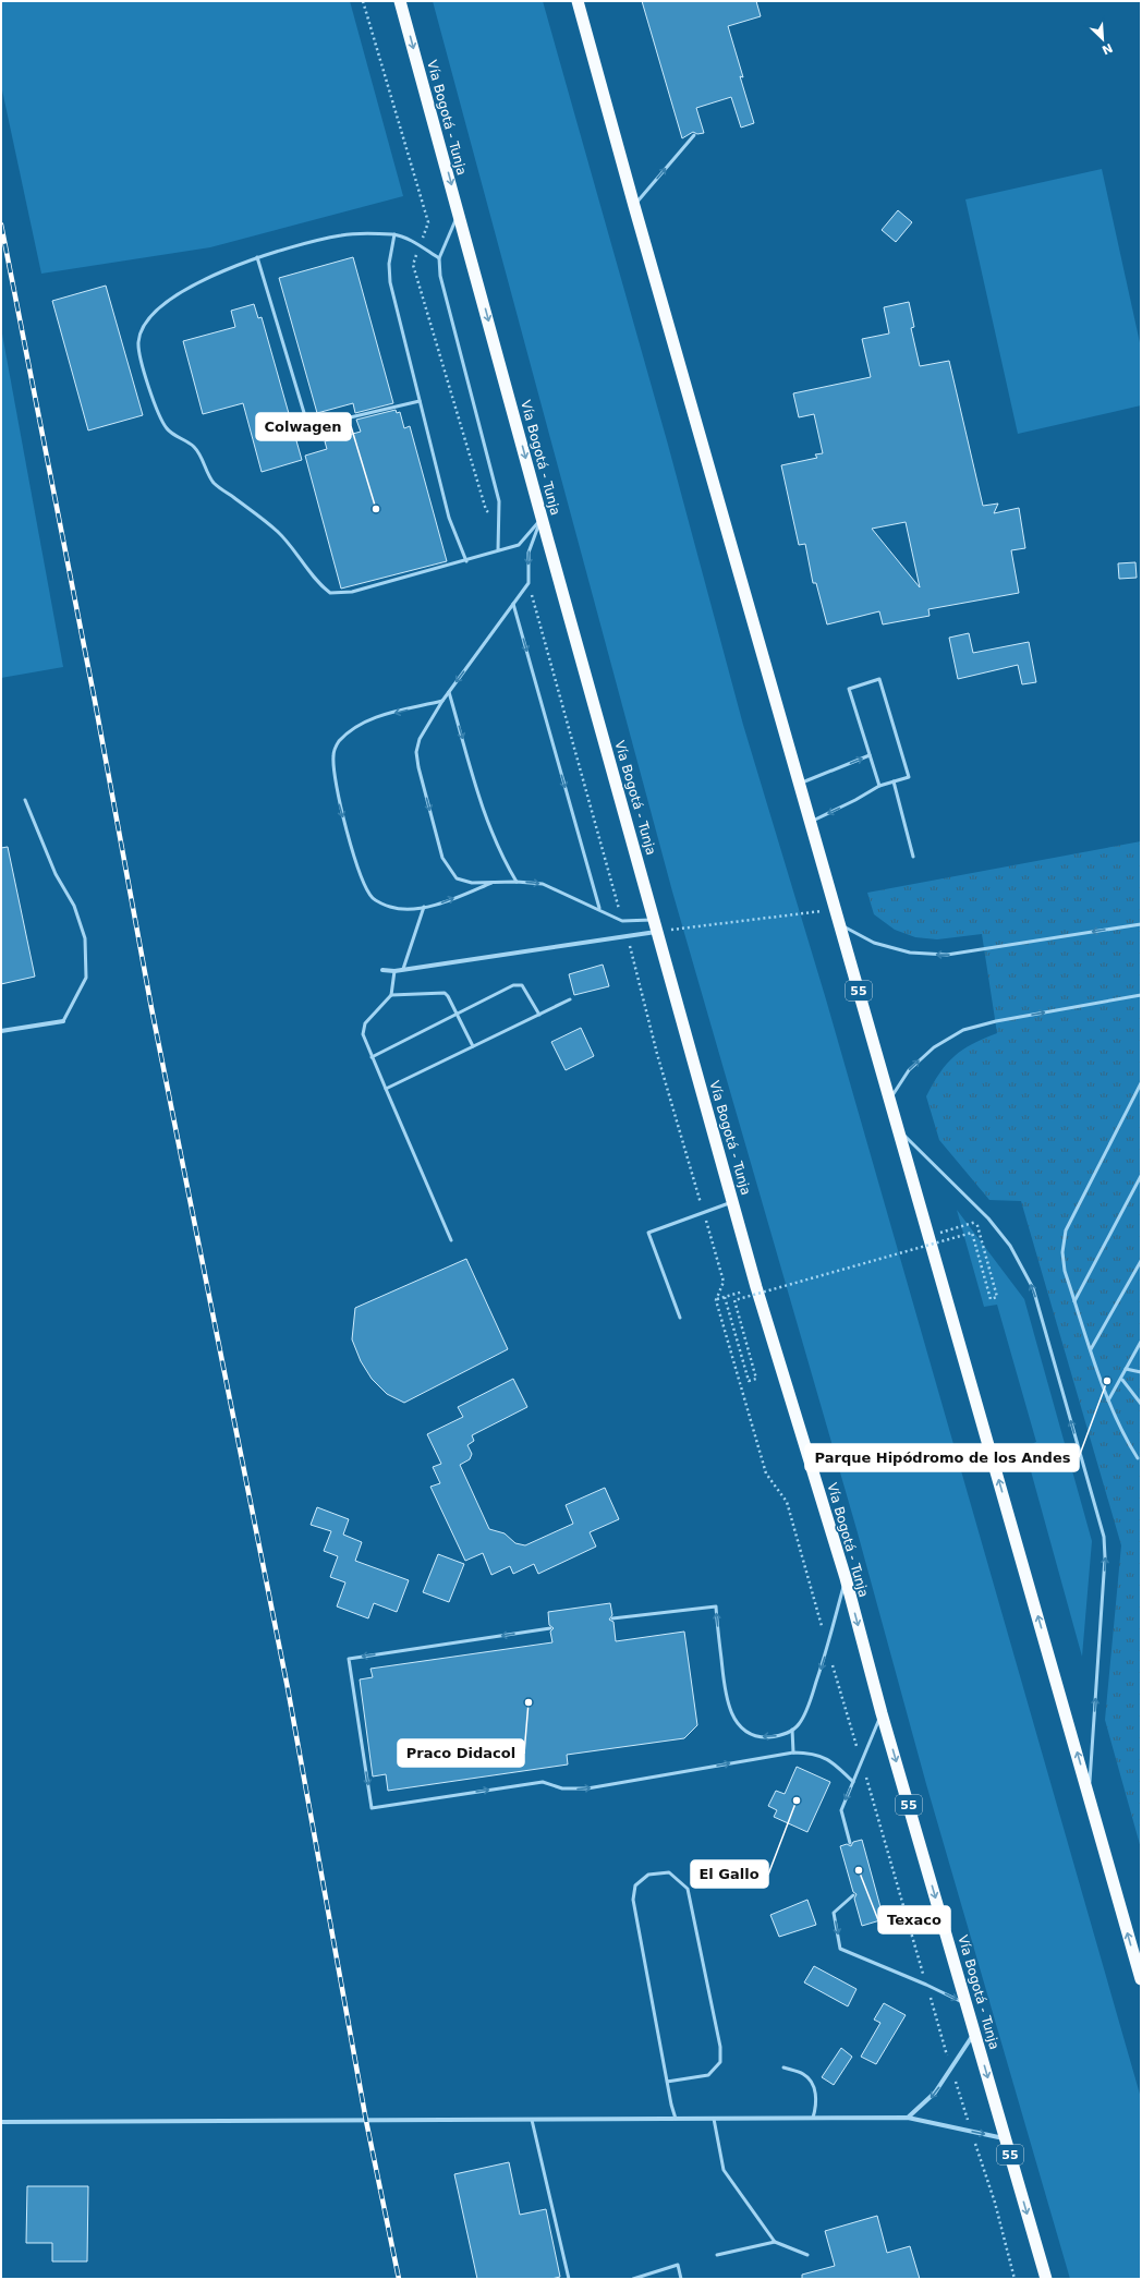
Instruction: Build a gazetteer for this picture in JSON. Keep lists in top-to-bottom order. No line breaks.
{"streets":{"highway":["Vía Bogotá - Tunja","55"]},"one_way":["Vía Bogotá - Tunja"],"places":["Colwagen","Parque Hipódromo de los Andes","Praco Didacol","El Gallo","Texaco"],"north":"bottom right"}
